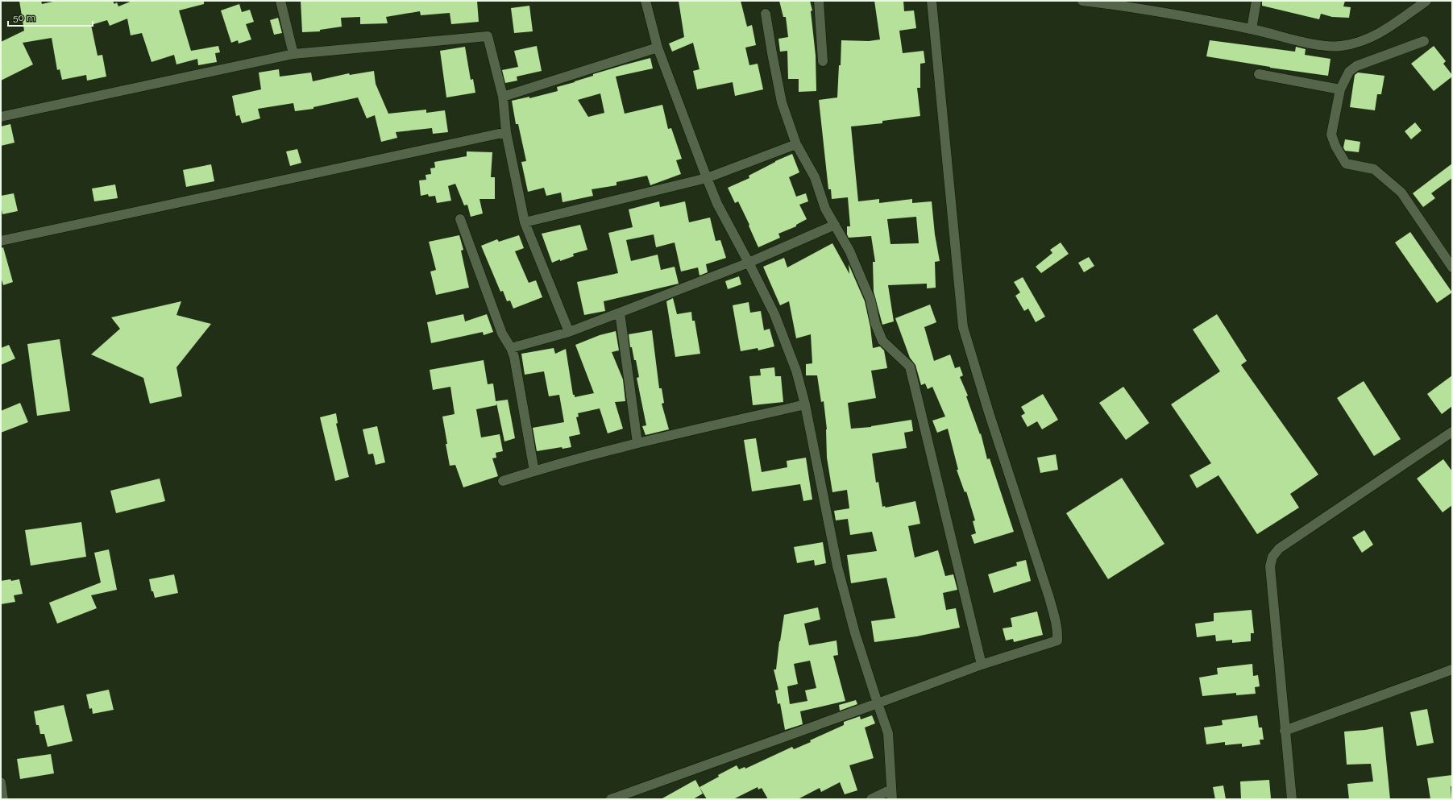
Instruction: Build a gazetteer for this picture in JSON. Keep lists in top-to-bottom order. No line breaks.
{"scale_bar":"50 m"}
